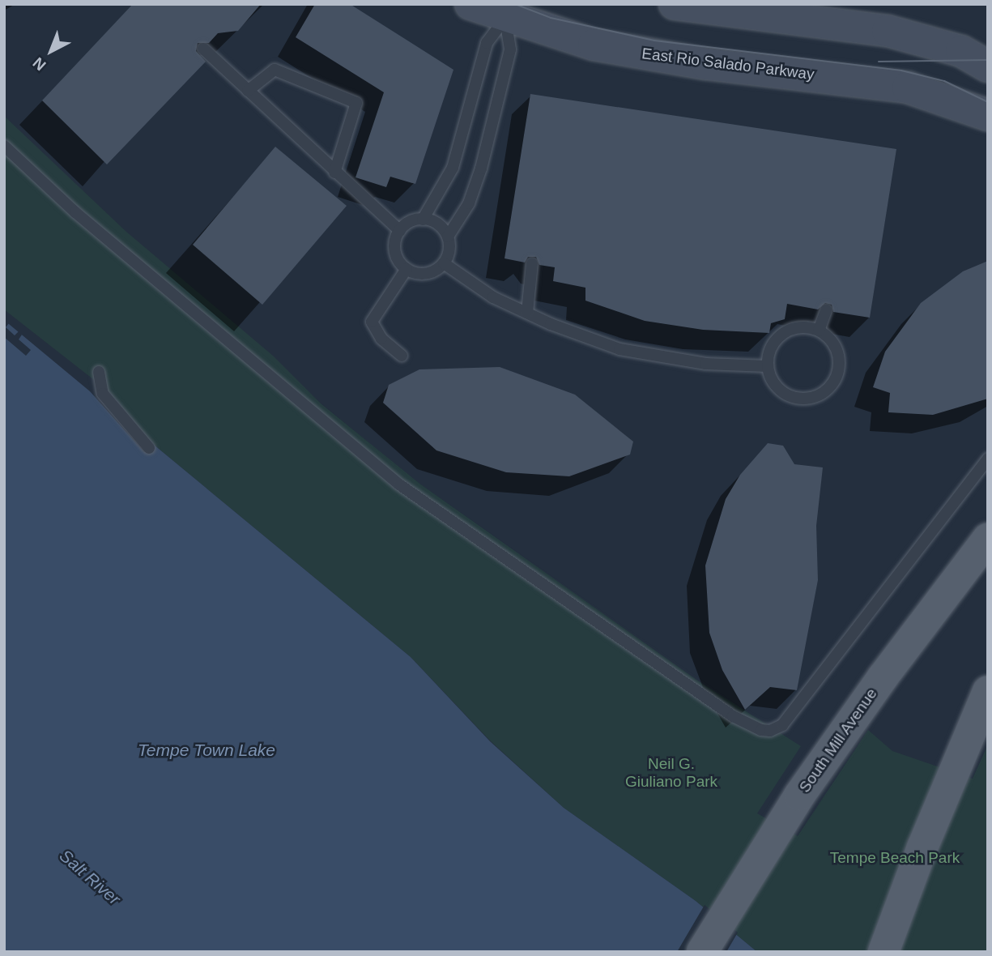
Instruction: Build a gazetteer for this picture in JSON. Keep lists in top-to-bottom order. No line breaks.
{"streets":{"main road":["East Rio Salado Parkway","South Mill Avenue"]},"water":["Tempe Town Lake","Salt River"],"parks":["Neil G. Giuliano Park","Tempe Beach Park"],"north":"bottom left"}
